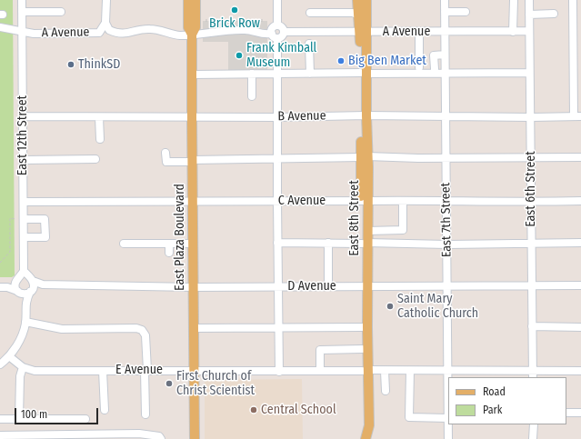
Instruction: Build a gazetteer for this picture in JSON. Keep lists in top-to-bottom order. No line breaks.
{"streets":{"main road":["East 8th Street","East Plaza Boulevard"],"street":["A Avenue","B Avenue","East 12th Street","East 6th Street","C Avenue","East 7th Street","D Avenue","E Avenue"]},"crossings":[["A Avenue","East 12th Street"],["A Avenue","East 6th Street"],["A Avenue","East 8th Street"],["A Avenue","East 7th Street"],["A Avenue","East Plaza Boulevard"],["B Avenue","East 12th Street"],["B Avenue","East 6th Street"],["B Avenue","East 8th Street"],["B Avenue","East 7th Street"],["B Avenue","East Plaza Boulevard"],["East 12th Street","C Avenue"],["East 6th Street","C Avenue"],["East 6th Street","D Avenue"],["East 6th Street","E Avenue"],["C Avenue","East 8th Street"],["C Avenue","East 7th Street"],["C Avenue","East Plaza Boulevard"],["East 8th Street","D Avenue"],["East 8th Street","E Avenue"],["East 7th Street","D Avenue"],["East 7th Street","E Avenue"],["East Plaza Boulevard","D Avenue"],["East Plaza Boulevard","E Avenue"]],"places":["Brick Row","Frank Kimball Museum","Big Ben Market","ThinkSD","Saint Mary Catholic Church","First Church of Christ Scientist","Central School"],"legend":["Road","Park"],"scale_bar":"100 m"}
